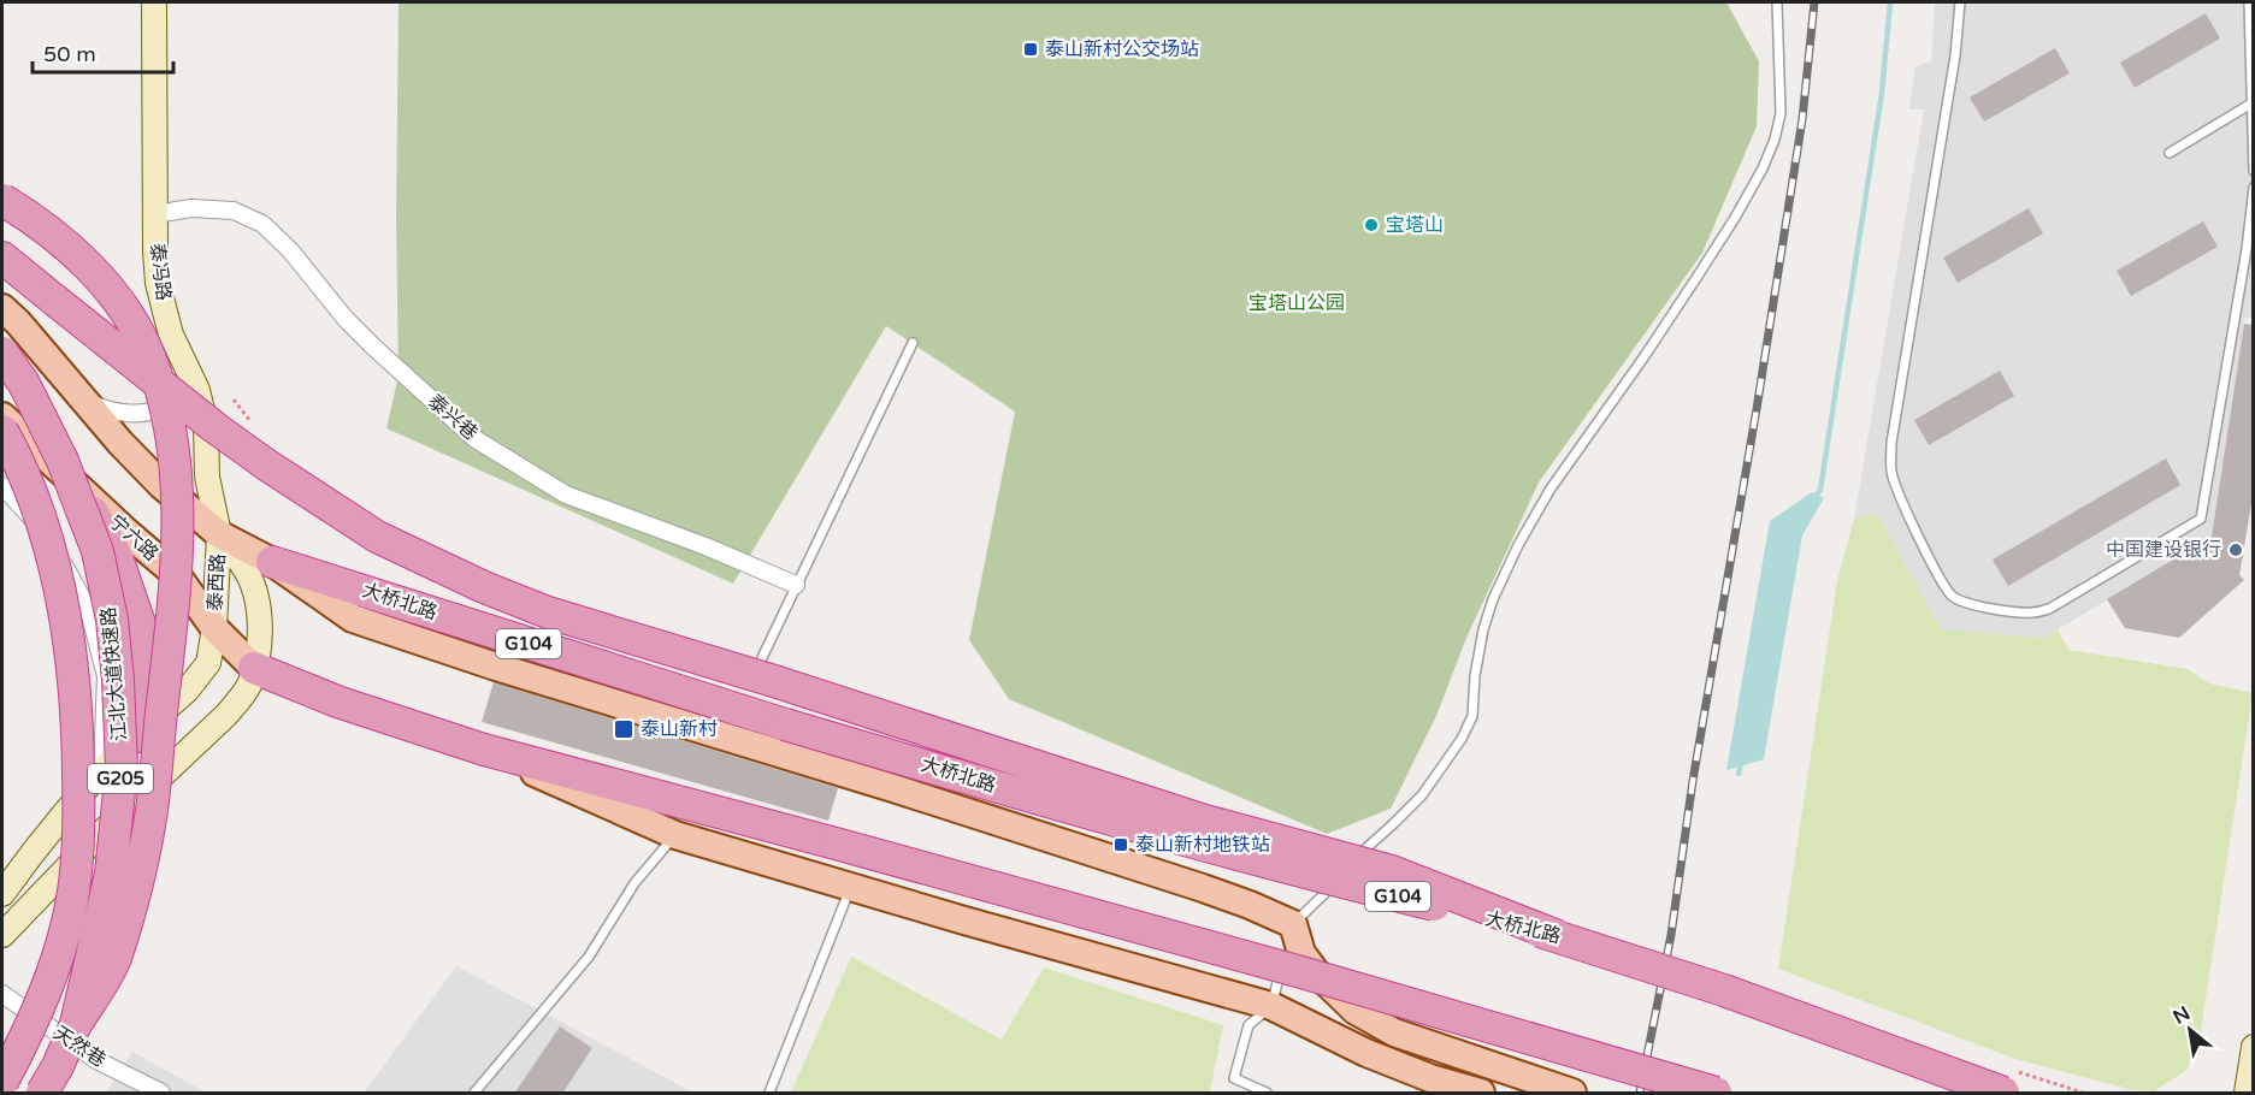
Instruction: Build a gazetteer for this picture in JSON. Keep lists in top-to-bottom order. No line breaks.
{"streets":{"highway":["大桥北路","G104","江北大道快速路","G205"],"main road":["泰冯路","宁六路","泰西路"],"street":["泰兴巷","天然巷"]},"crossings":[["泰冯路","泰兴巷"],["泰冯路","泰西路"],["泰冯路","大桥北路"],["宁六路","泰西路"],["泰西路","大桥北路"]],"parks":["宝塔山公园"],"places":{"transit":["泰山新村公交场站","泰山新村","泰山新村地铁站"],"other":["宝塔山","中国建设银行"]},"scale_bar":"50 m","north":"top left"}
